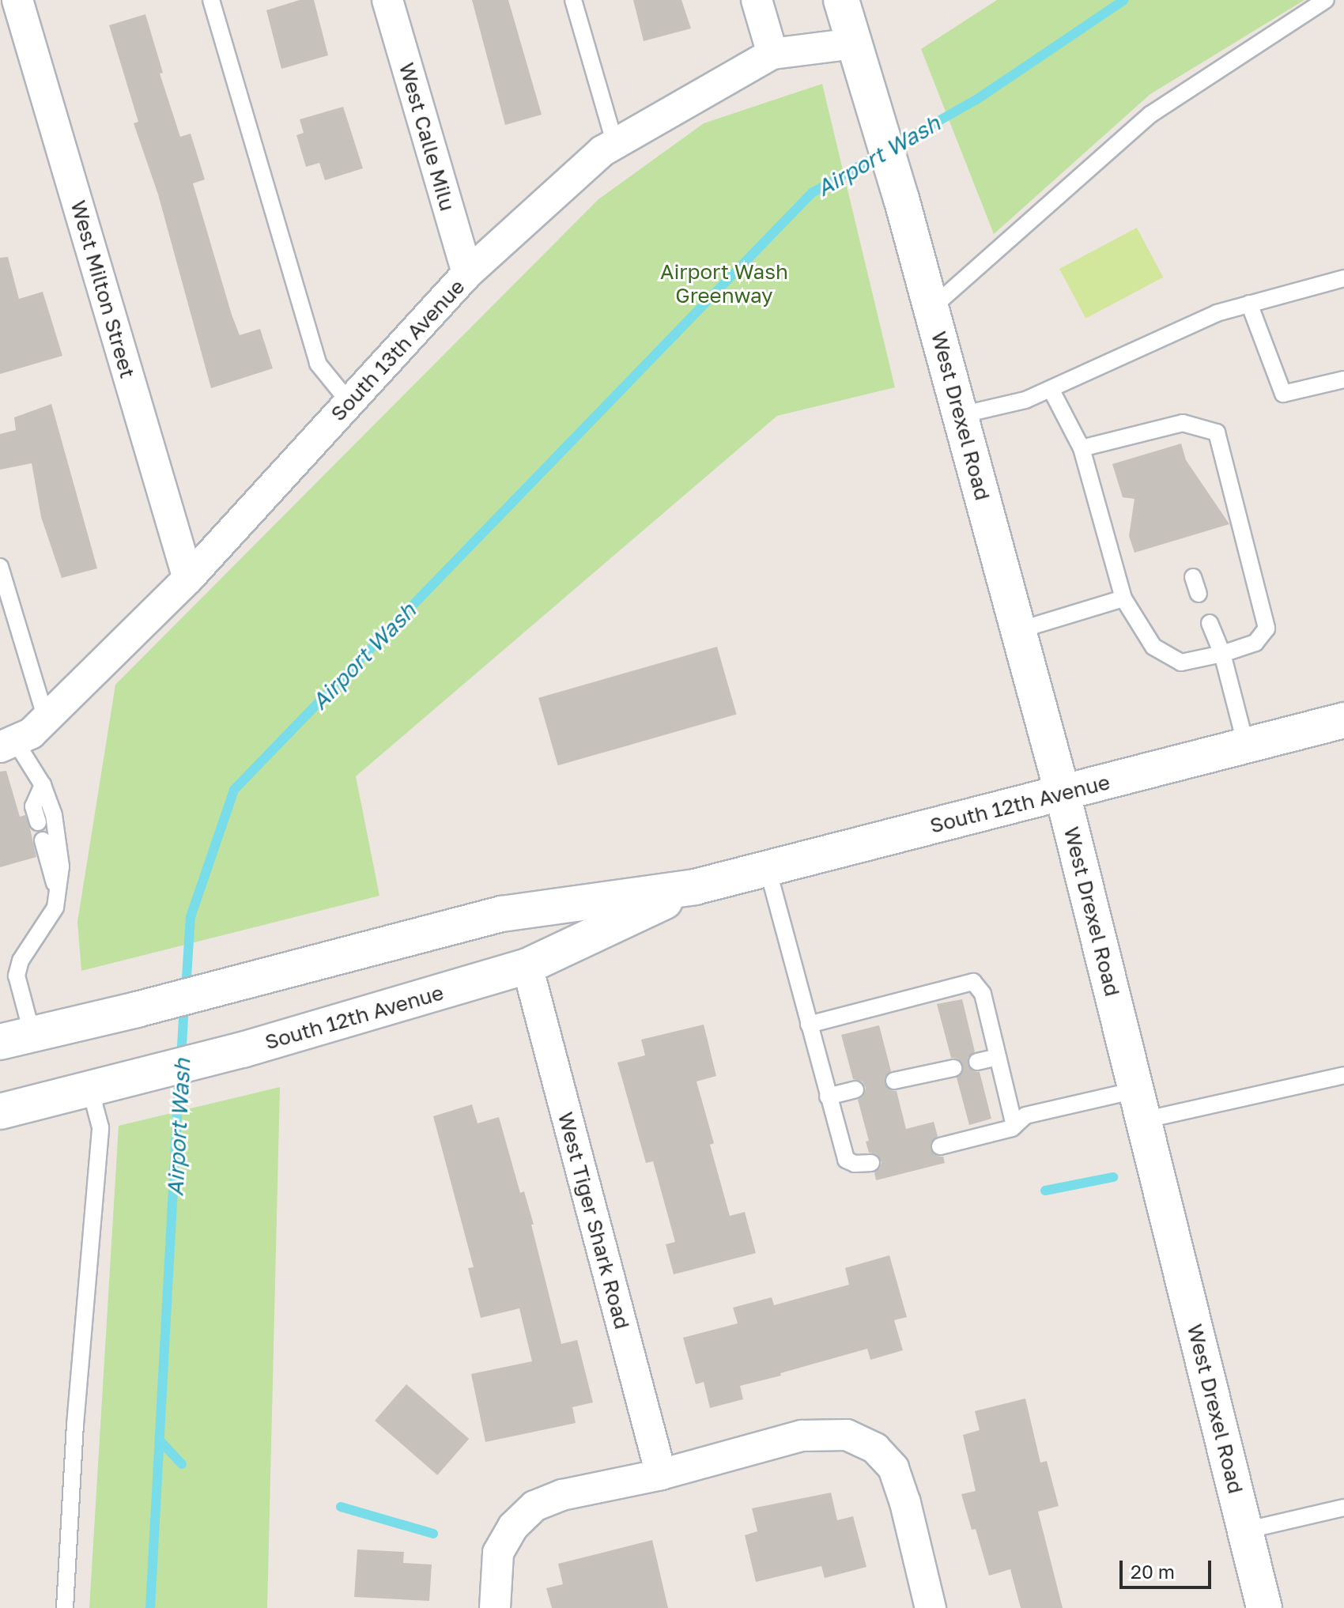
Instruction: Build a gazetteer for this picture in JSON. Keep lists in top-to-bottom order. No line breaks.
{"streets":{"main road":["West Drexel Road","South 12th Avenue"],"street":["West Calle Milu","West Milton Street","South 13th Avenue","West Tiger Shark Road"]},"crossings":[["West Calle Milu","South 13th Avenue"],["West Milton Street","South 13th Avenue"],["South 13th Avenue","West Drexel Road"],["West Drexel Road","South 12th Avenue"],["South 12th Avenue","West Tiger Shark Road"]],"water":["Airport Wash"],"parks":["Airport Wash Greenway"],"scale_bar":"20 m"}
